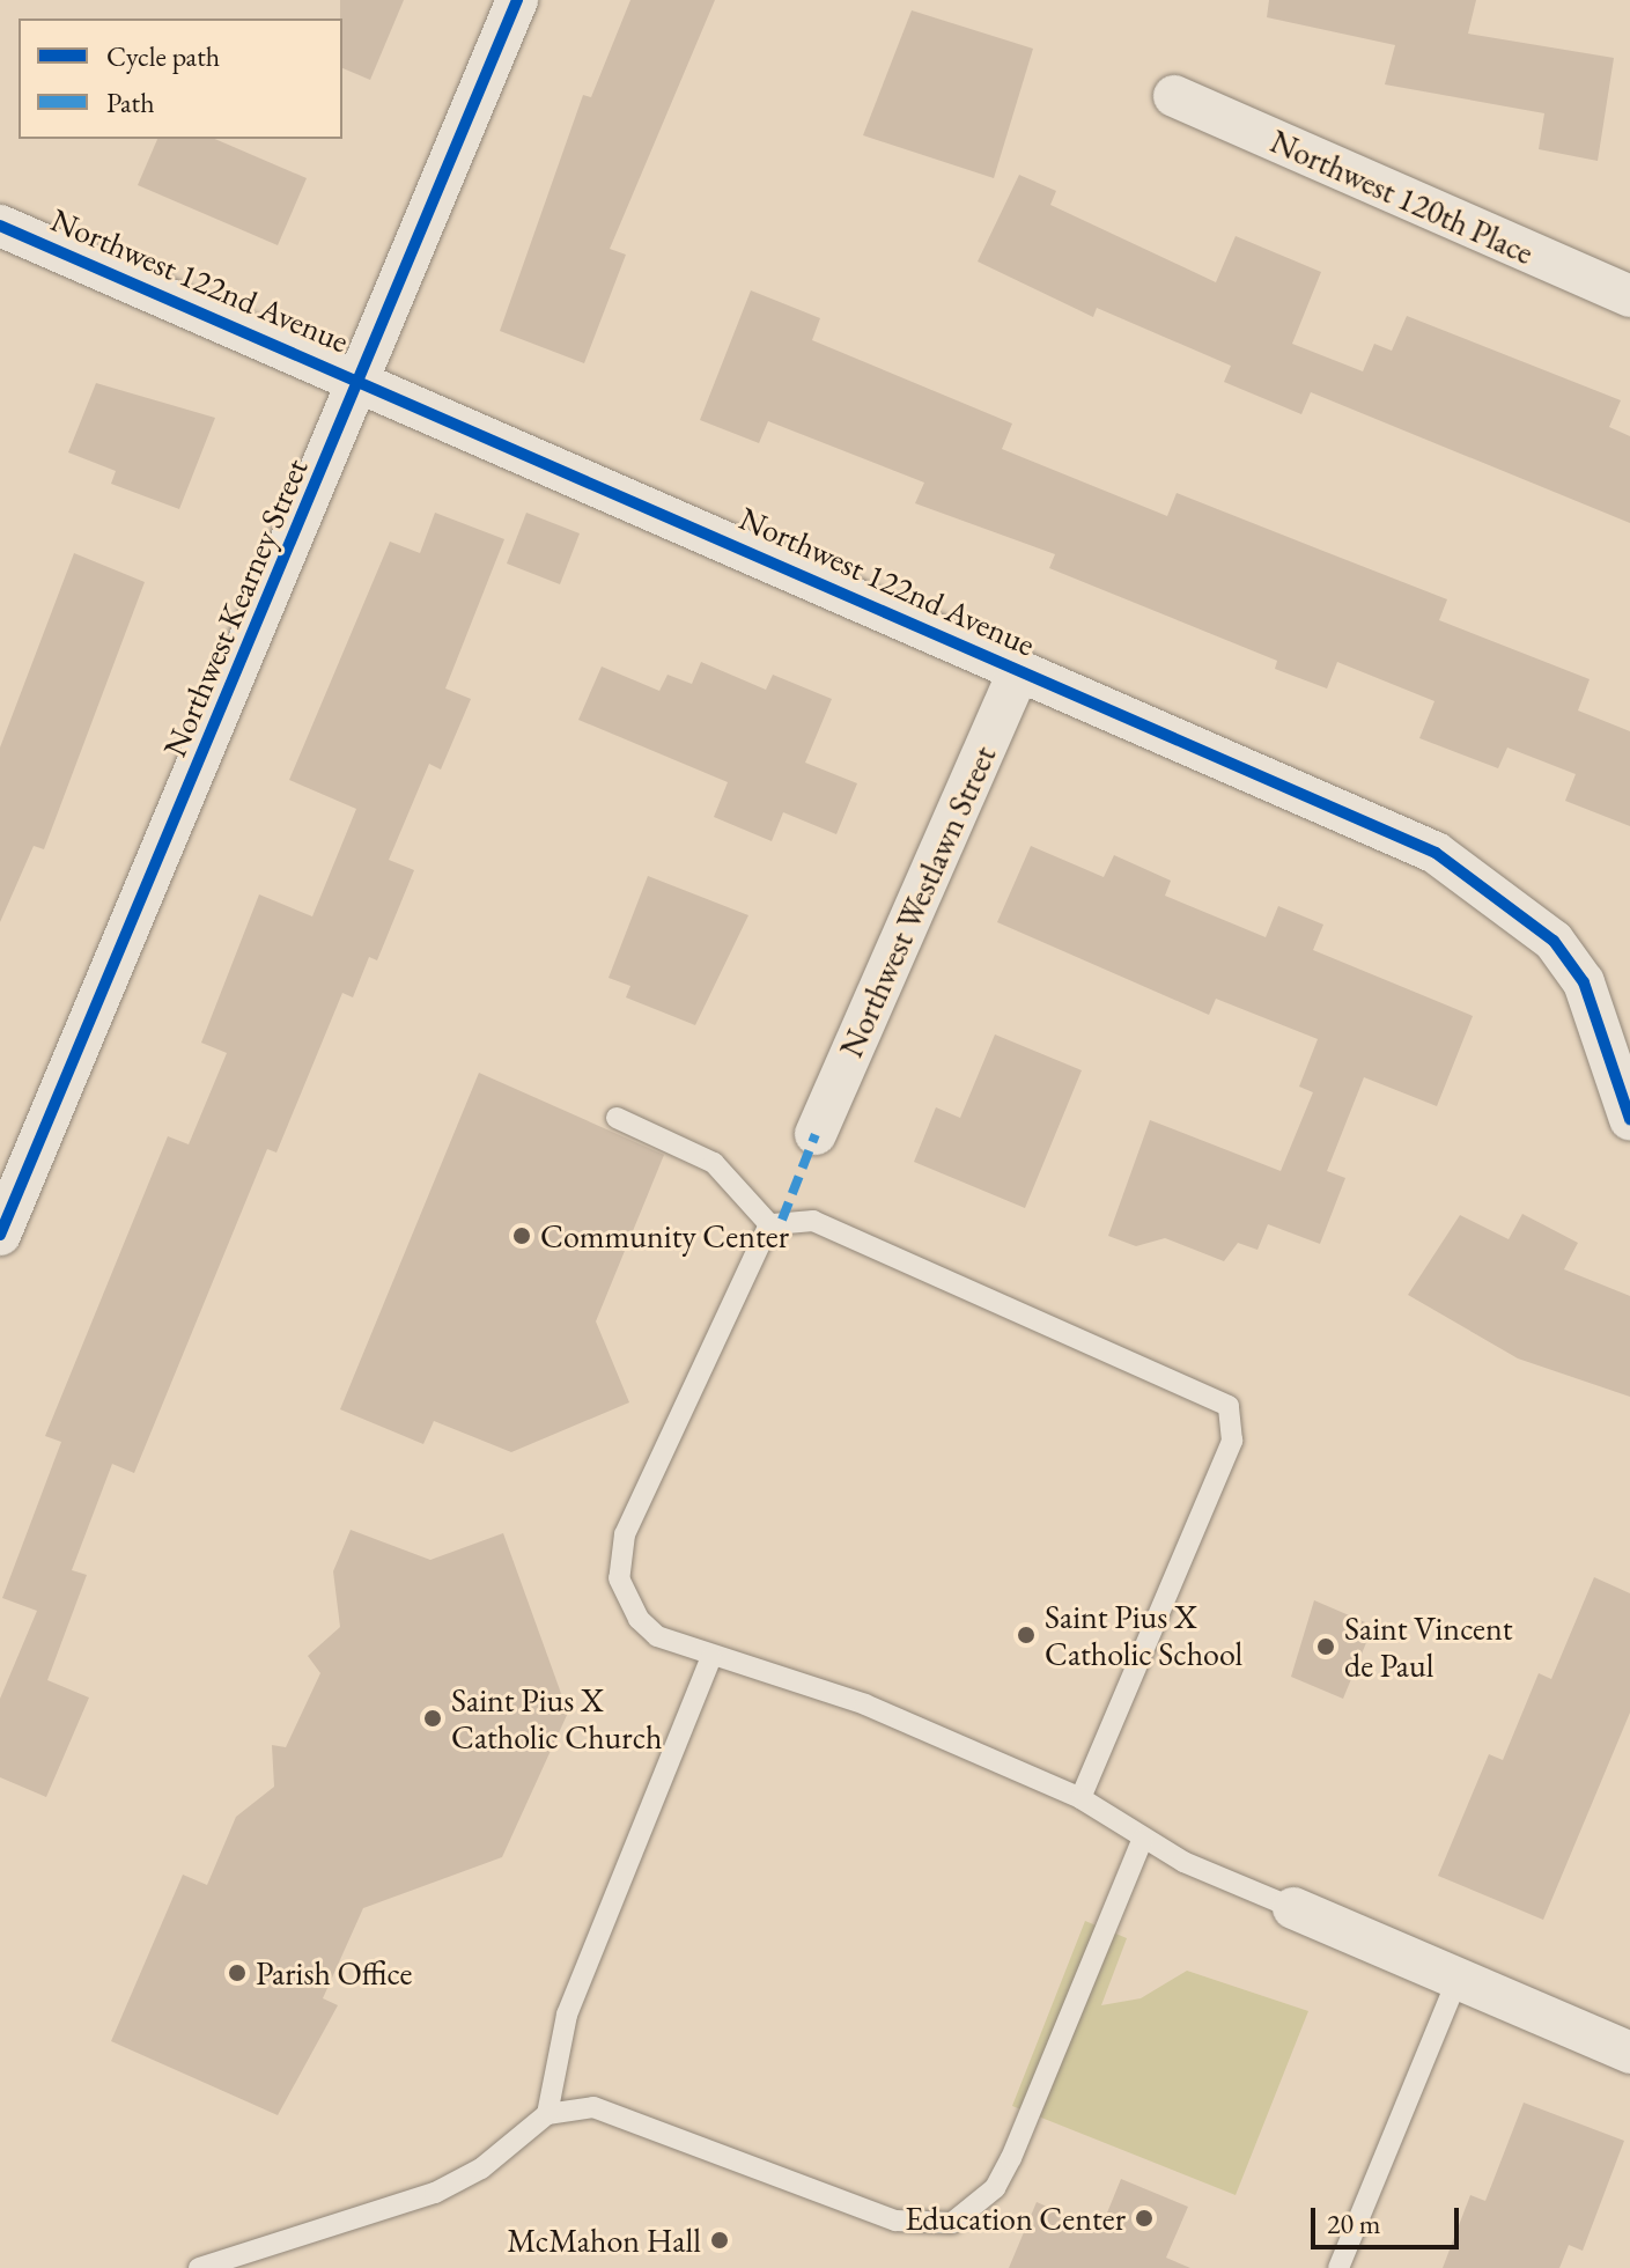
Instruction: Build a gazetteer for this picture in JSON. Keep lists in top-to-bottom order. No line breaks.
{"streets":{"street":["Northwest 120th Place","Northwest 122nd Avenue","Northwest Kearney Street","Northwest Westlawn Street"]},"crossings":[["Northwest 122nd Avenue","Northwest Kearney Street"],["Northwest 122nd Avenue","Northwest Westlawn Street"]],"places":["Community Center","Saint Pius X Catholic School","Saint Vincent de Paul","Saint Pius X Catholic Church","Parish Office","Education Center","McMahon Hall"],"legend":["Cycle path","Path"],"scale_bar":"20 m"}
